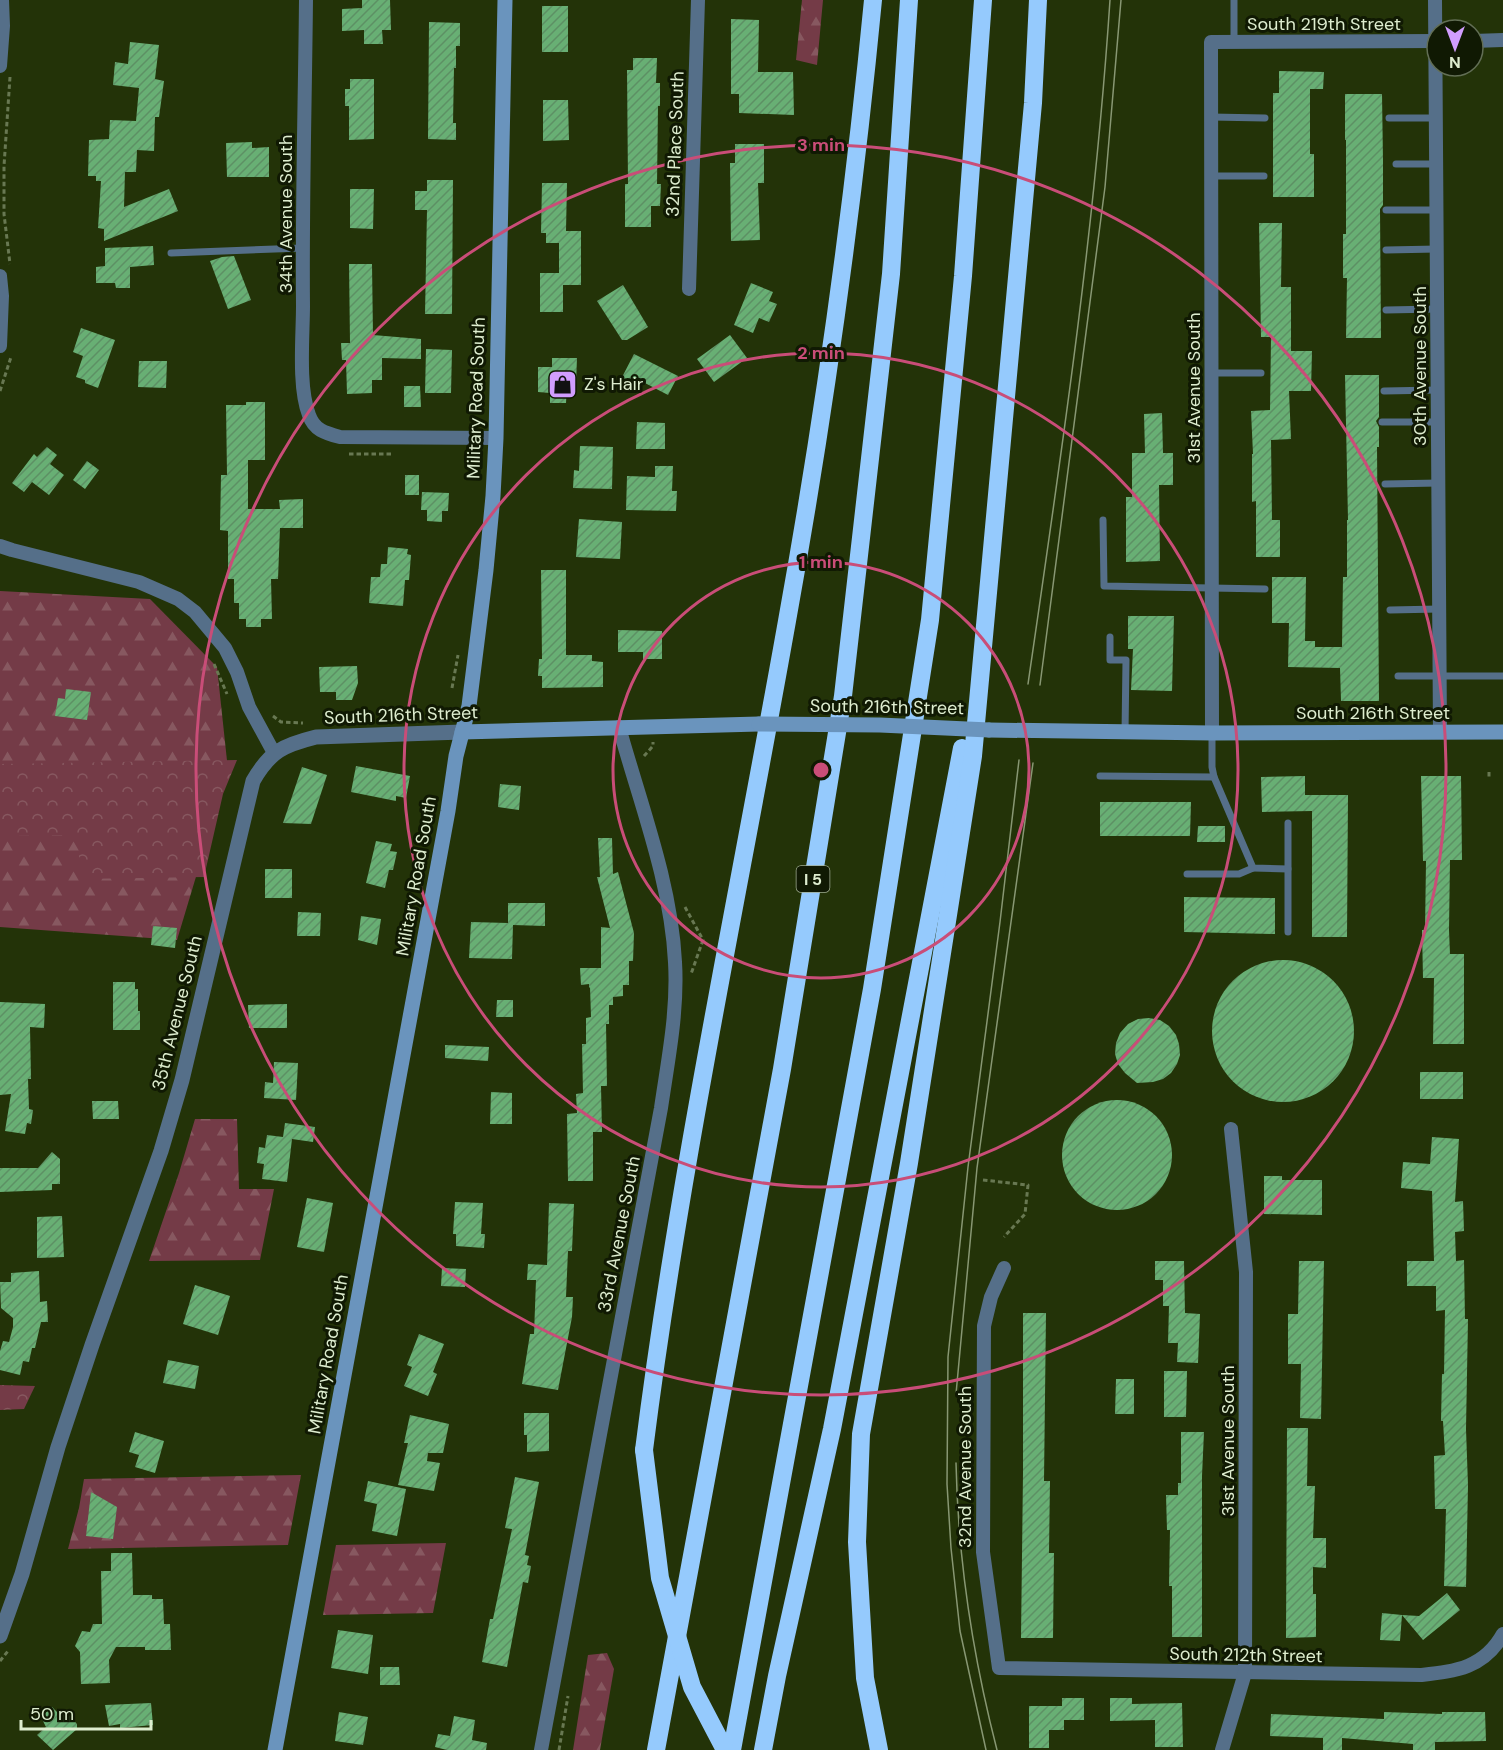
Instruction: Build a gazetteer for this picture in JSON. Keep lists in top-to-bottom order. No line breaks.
{"streets":{"highway":["I 5"],"main road":["Military Road South","South 216th Street"],"street":["South 219th Street","32nd Place South","34th Avenue South","30th Avenue South","31st Avenue South","35th Avenue South","33rd Avenue South","32nd Avenue South","South 212th Street"]},"crossings":[["South 219th Street","31st Avenue South"],["34th Avenue South","Military Road South"],["30th Avenue South","South 216th Street"],["31st Avenue South","South 216th Street"],["31st Avenue South","South 212th Street"],["Military Road South","South 216th Street"],["South 216th Street","35th Avenue South"],["South 216th Street","33rd Avenue South"],["32nd Avenue South","South 212th Street"]],"places":{"shop":["Z's Hair"]},"scale_bar":"50 m","north":"bottom","rings":["3 min","2 min","1 min"]}
